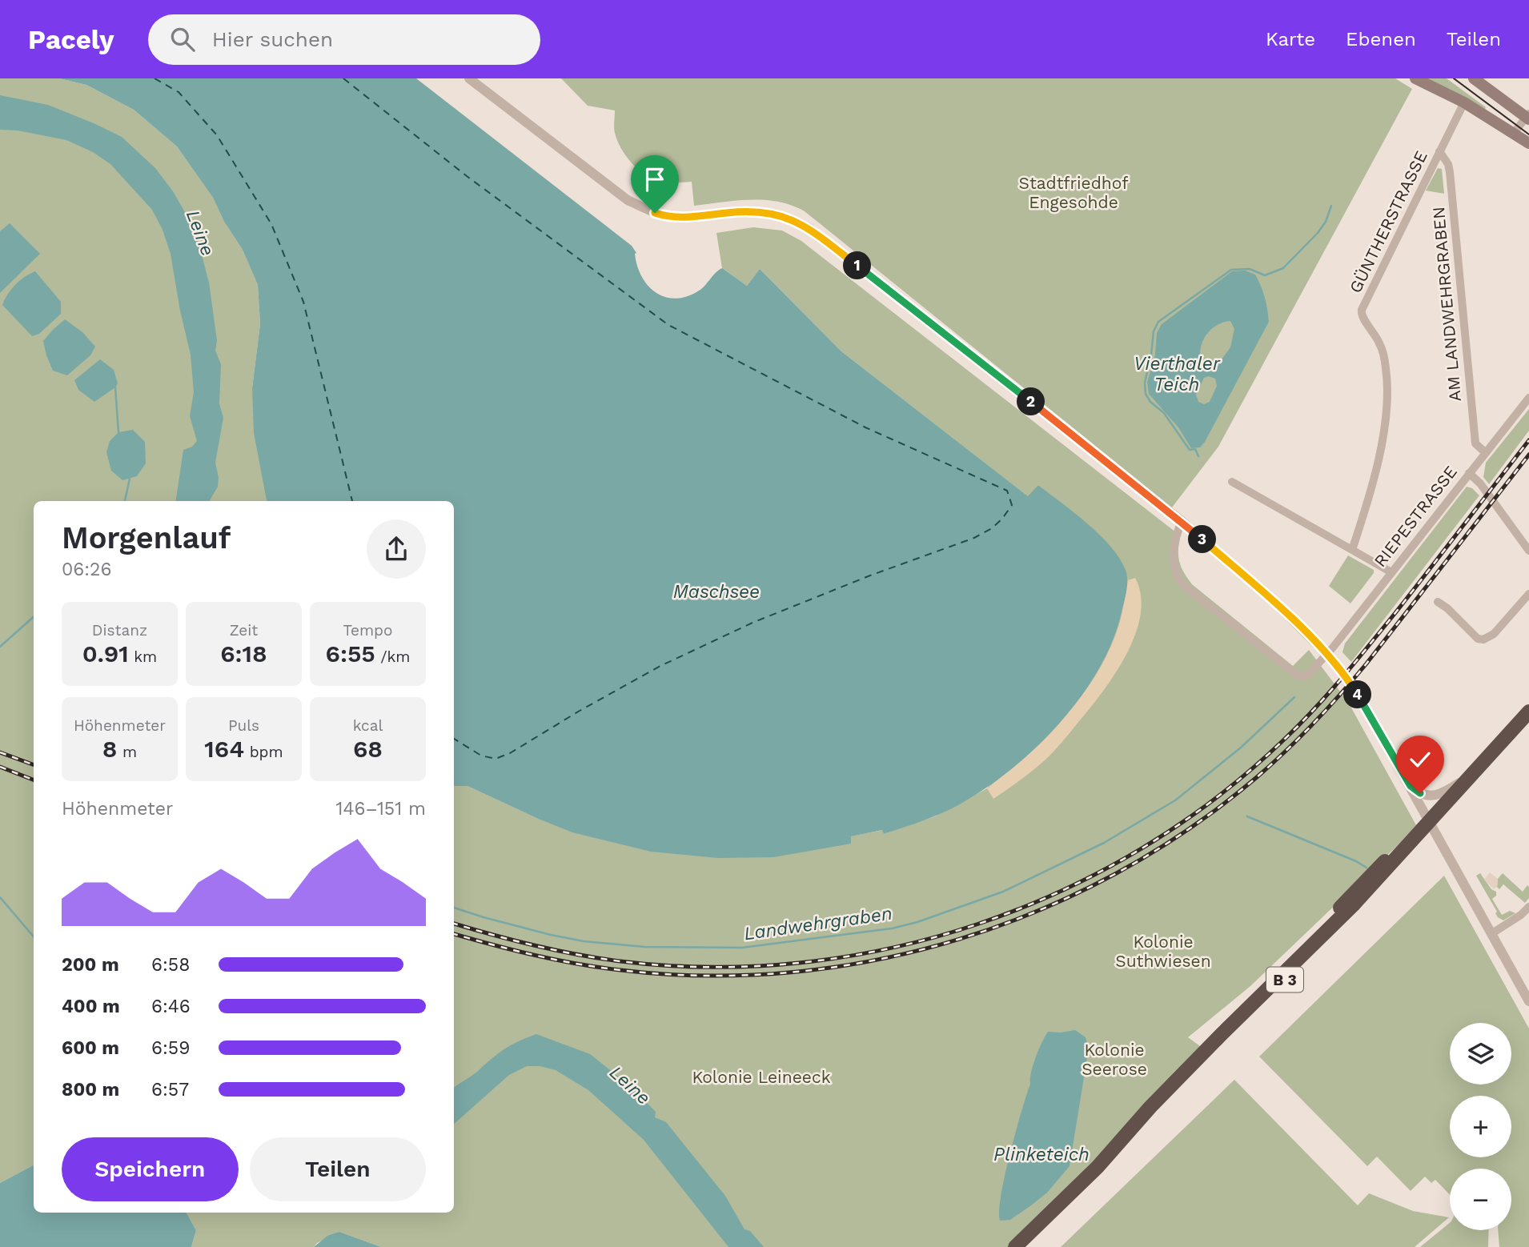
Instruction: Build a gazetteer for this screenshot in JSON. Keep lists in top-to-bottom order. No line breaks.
{"streets":{"highway":["B 3"],"street":["GÜNTHERSTRASSE","AM LANDWEHRGRABEN","RIEPESTRASSE"]},"crossings":[["GÜNTHERSTRASSE","AM LANDWEHRGRABEN"],["AM LANDWEHRGRABEN","RIEPESTRASSE"]],"water":["Leine","Vierthaler Teich","Maschsee","Landwehrgraben","Plinketeich"],"parks":["Stadtfriedhof Engesohde","Kolonie Suthwiesen","Kolonie Seerose","Kolonie Leineeck"],"page":{"header":"Pacely","search":"Hier suchen","nav":["Karte","Ebenen","Teilen"],"pins":["1","2","3","4"],"heading":["Morgenlauf","06:26"],"stats":[["Distanz","0.91 km"],["Zeit","6:18"],["Tempo","6:55 /km"],["Höhenmeter","8 m"],["Puls","164 bpm"],["kcal","68"]],"chart":["Höhenmeter","146–151 m"],"list":[{"name":"200 m","note":"6:58"},{"name":"400 m","note":"6:46"},{"name":"600 m","note":"6:59"},{"name":"800 m","note":"6:57"}],"map_buttons":["+","−"],"buttons":["Speichern","Teilen"]}}
